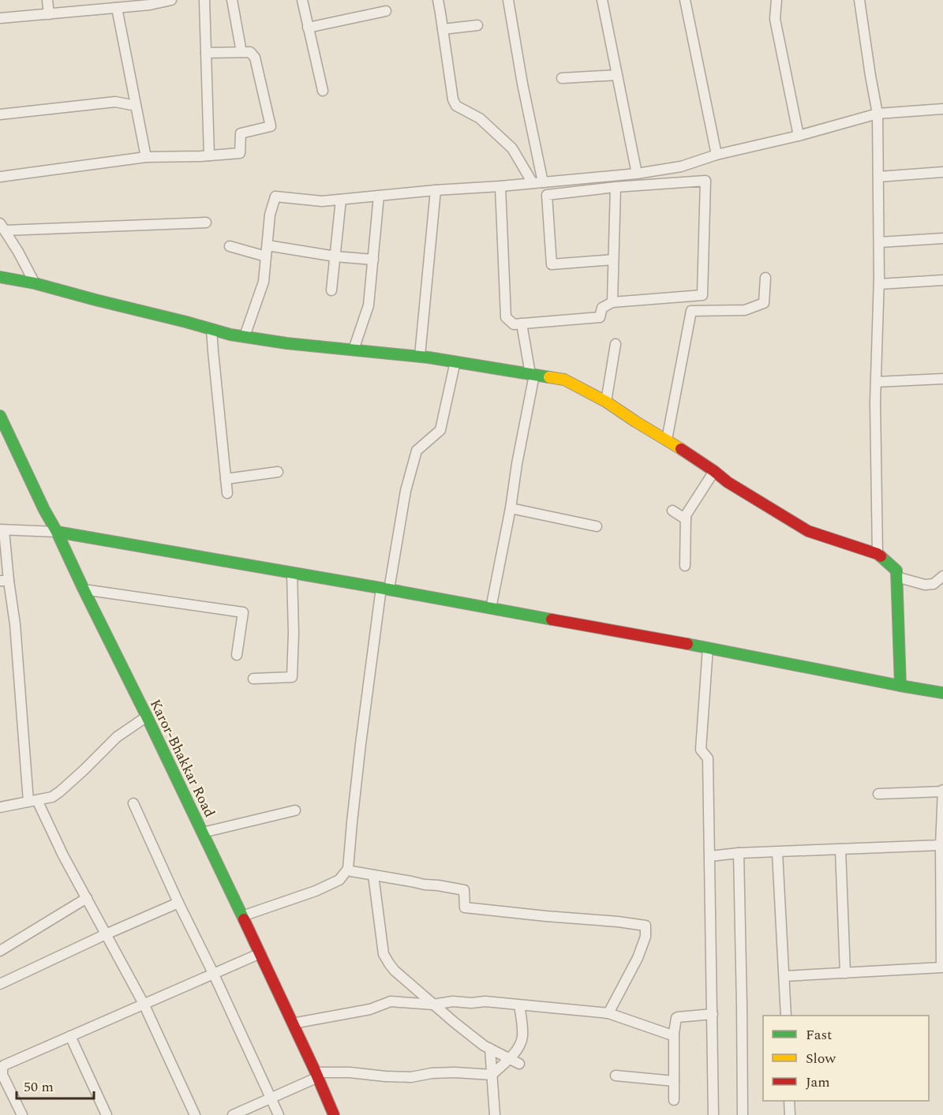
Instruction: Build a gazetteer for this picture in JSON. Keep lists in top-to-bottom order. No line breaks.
{"streets":{"main road":["Karor-Bhakkar Road"]},"legend":["Fast","Slow","Jam"],"scale_bar":"50 m"}
